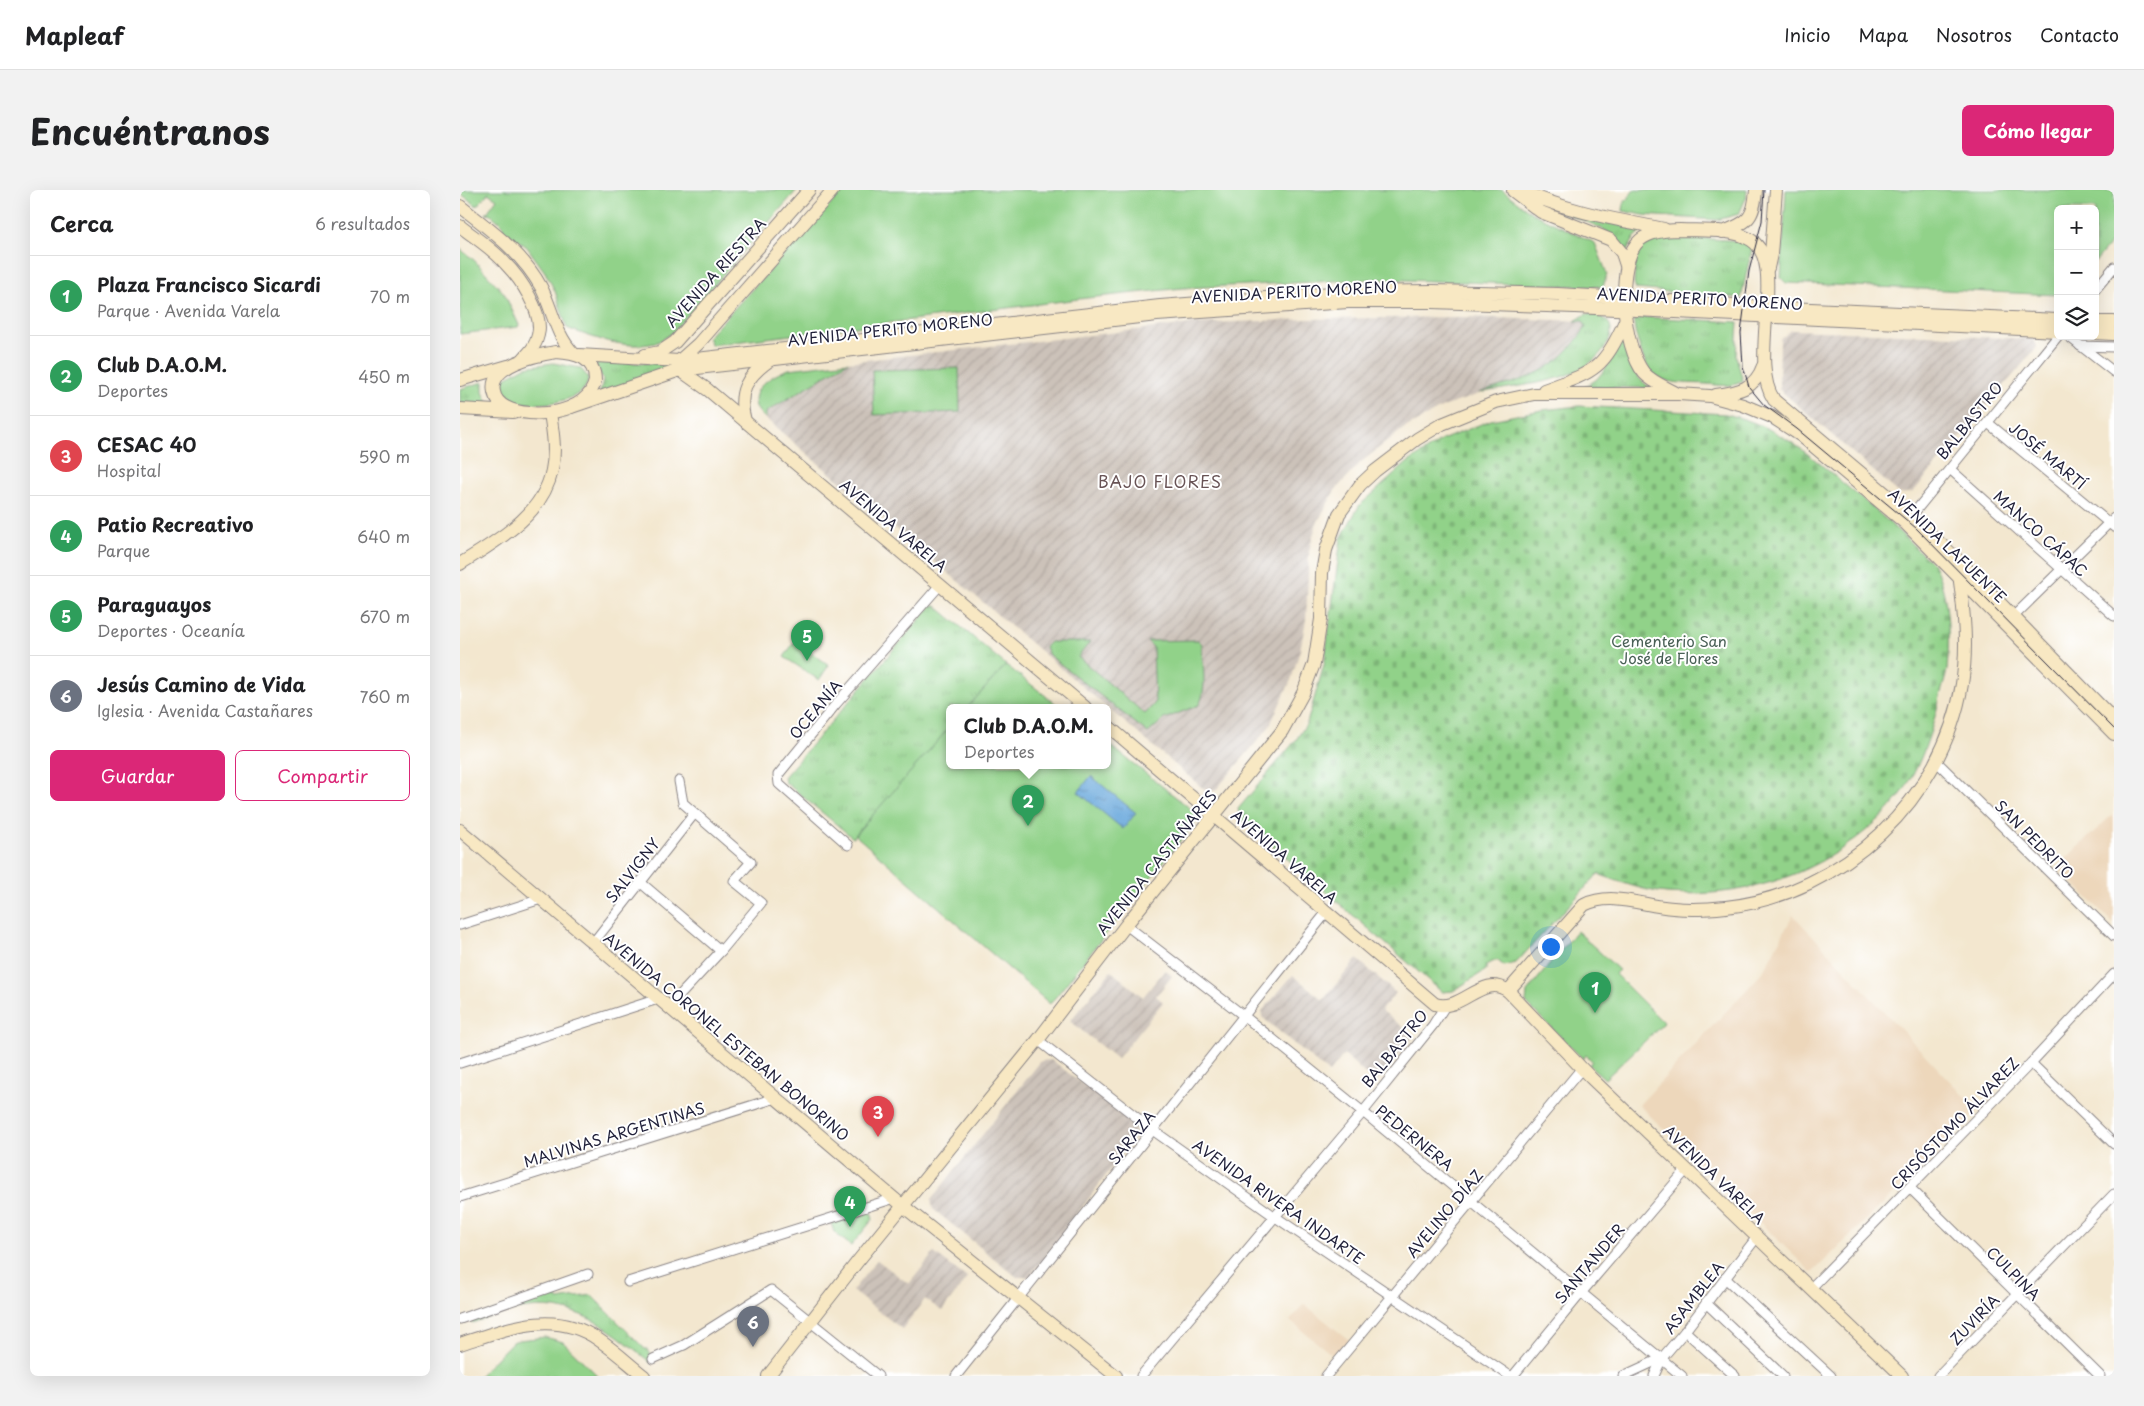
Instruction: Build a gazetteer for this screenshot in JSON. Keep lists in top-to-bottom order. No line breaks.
{"streets":{"main road":["AVENIDA RIESTRA","AVENIDA PERITO MORENO","BALBASTRO","AVENIDA VARELA","AVENIDA LAFUENTE","AVENIDA CASTAÑARES","AVENIDA CORONEL ESTEBAN BONORINO"],"street":["JOSÉ MARTÍ","MANCO CÁPAC","OCEANÍA","SAN PEDRITO","SALVIGNY","CRISÓSTOMO ÁLVAREZ","MALVINAS ARGENTINAS","SARAZA","PEDERNERA","AVENIDA RIVERA INDARTE","AVELINO DÍAZ","SANTANDER","CULPINA","ASAMBLEA","ZUVIRÍA"]},"crossings":[["AVENIDA RIESTRA","AVENIDA PERITO MORENO"],["AVENIDA PERITO MORENO","AVENIDA VARELA"],["AVENIDA PERITO MORENO","AVENIDA LAFUENTE"],["AVENIDA PERITO MORENO","AVENIDA CASTAÑARES"],["BALBASTRO","JOSÉ MARTÍ"],["BALBASTRO","AVENIDA VARELA"],["BALBASTRO","MANCO CÁPAC"],["BALBASTRO","AVENIDA LAFUENTE"],["BALBASTRO","PEDERNERA"],["BALBASTRO","AVENIDA RIVERA INDARTE"],["AVENIDA VARELA","OCEANÍA"],["AVENIDA VARELA","AVENIDA CASTAÑARES"],["AVENIDA VARELA","CRISÓSTOMO ÁLVAREZ"],["AVENIDA VARELA","SARAZA"],["AVENIDA VARELA","AVELINO DÍAZ"],["AVENIDA VARELA","SANTANDER"],["AVENIDA VARELA","ASAMBLEA"],["AVENIDA LAFUENTE","AVENIDA CASTAÑARES"],["AVENIDA CASTAÑARES","AVENIDA CORONEL ESTEBAN BONORINO"],["AVENIDA CASTAÑARES","PEDERNERA"],["AVENIDA CASTAÑARES","AVENIDA RIVERA INDARTE"],["SALVIGNY","AVENIDA CORONEL ESTEBAN BONORINO"],["AVENIDA CORONEL ESTEBAN BONORINO","MALVINAS ARGENTINAS"],["AVENIDA CORONEL ESTEBAN BONORINO","SARAZA"],["CRISÓSTOMO ÁLVAREZ","CULPINA"],["SARAZA","PEDERNERA"],["SARAZA","AVENIDA RIVERA INDARTE"],["PEDERNERA","AVELINO DÍAZ"],["PEDERNERA","SANTANDER"],["PEDERNERA","ASAMBLEA"],["AVENIDA RIVERA INDARTE","AVELINO DÍAZ"],["AVENIDA RIVERA INDARTE","SANTANDER"],["CULPINA","ZUVIRÍA"]],"districts":["BAJO FLORES"],"parks":["Cementerio San José de Flores"],"page":{"header":"Mapleaf","nav":["Inicio","Mapa","Nosotros","Contacto"],"title":"Encuéntranos","buttons":["Cómo llegar",["Guardar","Compartir"]],"heading":["Cerca","6 resultados"],"map_buttons":["+","−"],"list":[{"mark":"1","name":"Plaza Francisco Sicardi","note":"Parque · Avenida Varela","value":"70 m"},{"mark":"2","name":"Club D.A.O.M.","note":"Deportes","value":"450 m"},{"mark":"3","name":"CESAC 40","note":"Hospital","value":"590 m"},{"mark":"4","name":"Patio Recreativo","note":"Parque","value":"640 m"},{"mark":"5","name":"Paraguayos","note":"Deportes · Oceanía","value":"670 m"},{"mark":"6","name":"Jesús Camino de Vida","note":"Iglesia · Avenida Castañares","value":"760 m"}],"pins":["5","2","1","3","4","6"],"popup":["Club D.A.O.M.","Deportes"]}}
